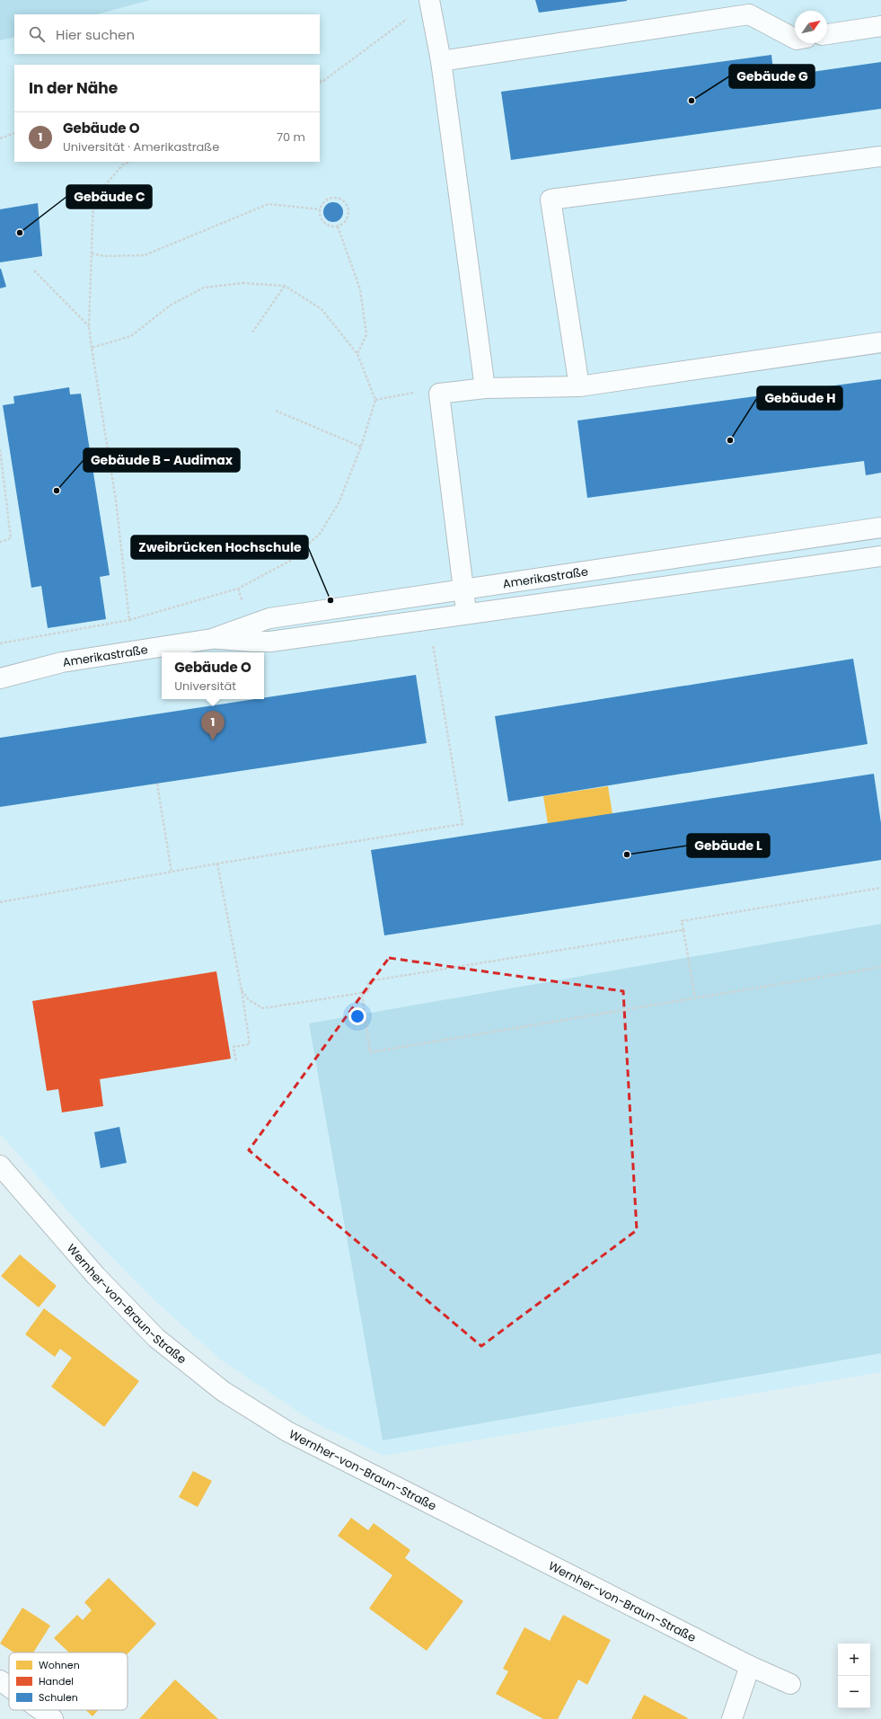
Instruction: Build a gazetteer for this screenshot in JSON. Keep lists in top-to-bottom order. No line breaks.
{"streets":{"street":["Amerikastraße","Wernher-von-Braun-Straße"]},"places":["Gebäude G","Gebäude C","Gebäude H","Gebäude B - Audimax","Zweibrücken Hochschule","Gebäude L"],"legend":["Wohnen","Handel","Schulen"],"north":"top right","page":{"search":"Hier suchen","heading":"In der Nähe","list":[{"mark":"1","name":"Gebäude O","note":"Universität · Amerikastraße","value":"70 m"}],"popup":["Gebäude O","Universität"],"pins":"1","map_buttons":["+","−"]}}
